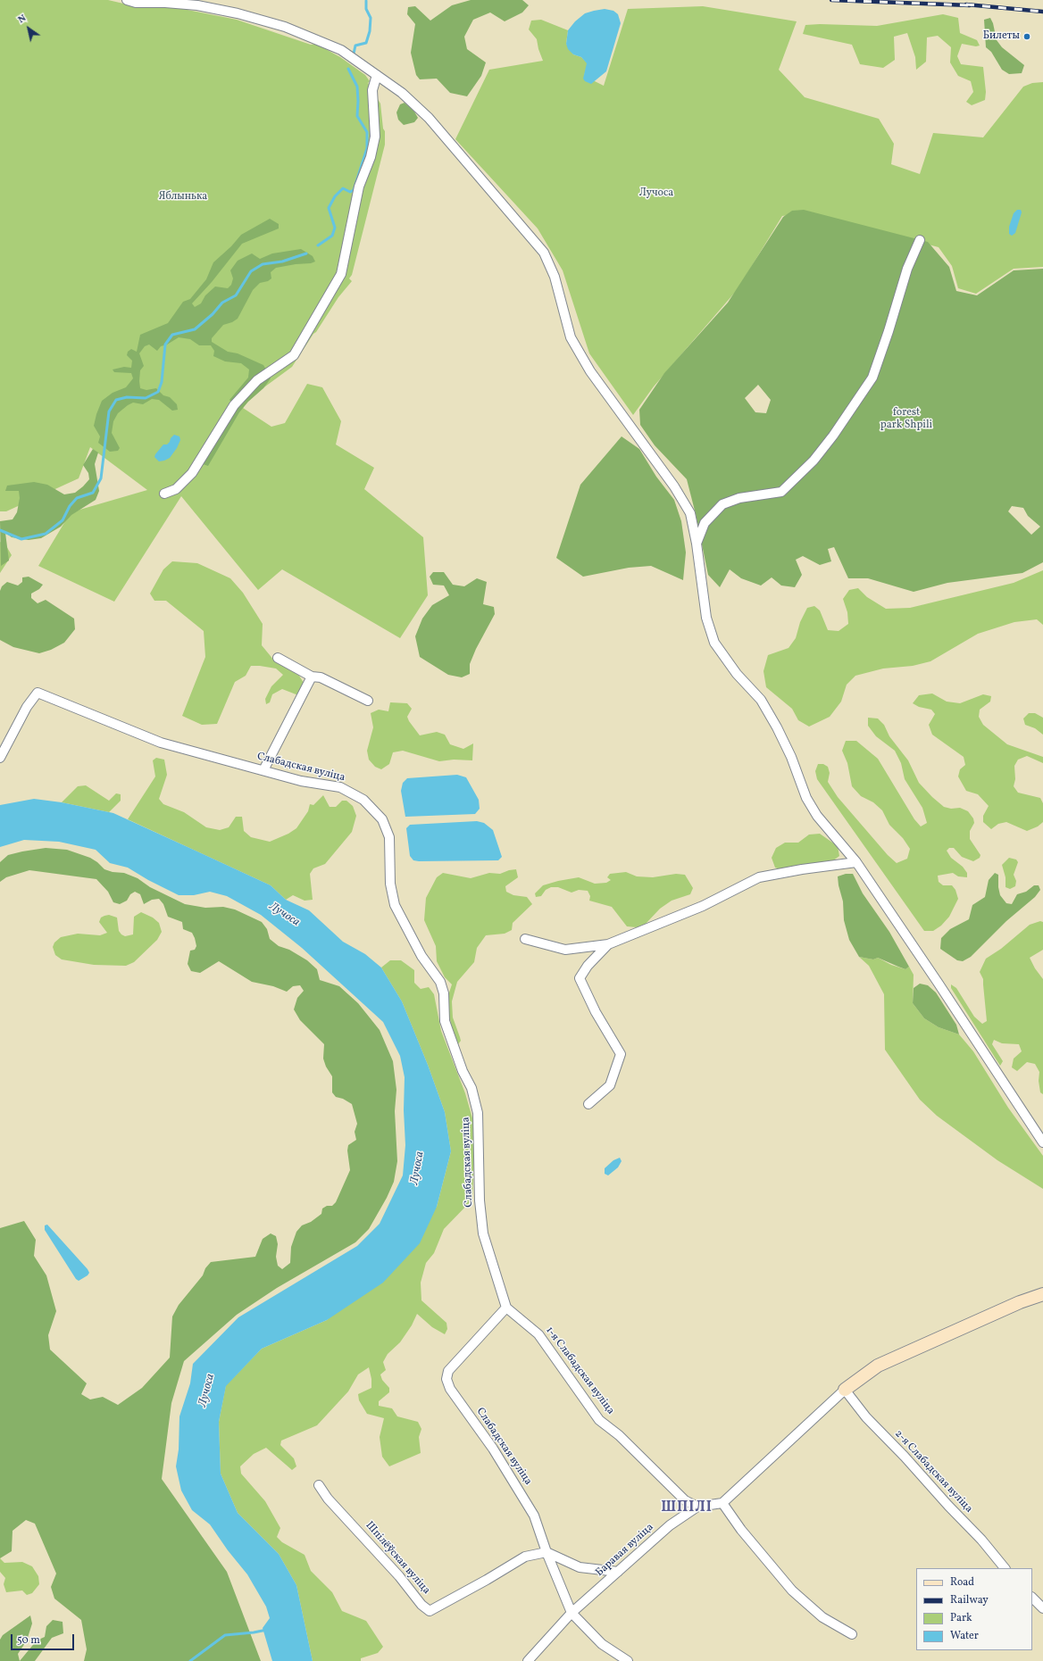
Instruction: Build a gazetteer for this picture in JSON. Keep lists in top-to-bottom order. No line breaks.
{"streets":{"street":["Слабадская вуліца","1-я Слабадская вуліца","2-я Слабадская вуліца","Баравая вуліца","Шпілёўская вуліца"]},"crossings":[["Слабадская вуліца","1-я Слабадская вуліца"],["Слабадская вуліца","Баравая вуліца"],["Слабадская вуліца","Шпілёўская вуліца"],["1-я Слабадская вуліца","Баравая вуліца"]],"districts":["ШПІЛІ"],"water":["Лучоса"],"parks":["Лучоса","Яблынька","forest park Shpili"],"places":["Билеты"],"legend":["Road","Railway","Park","Water"],"scale_bar":"50 m","north":"top left"}
